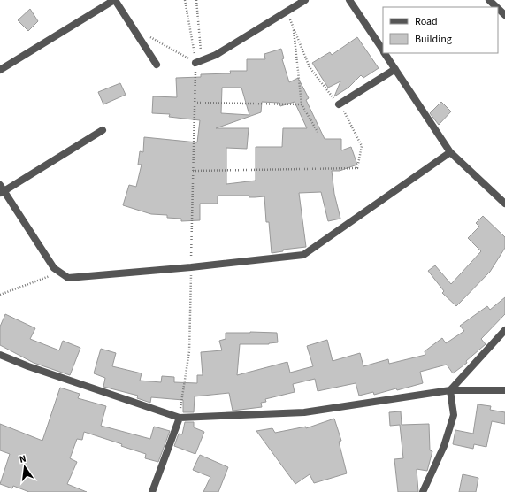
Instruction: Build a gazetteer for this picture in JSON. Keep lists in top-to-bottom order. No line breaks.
{"legend":["Road","Building"],"north":"top"}
